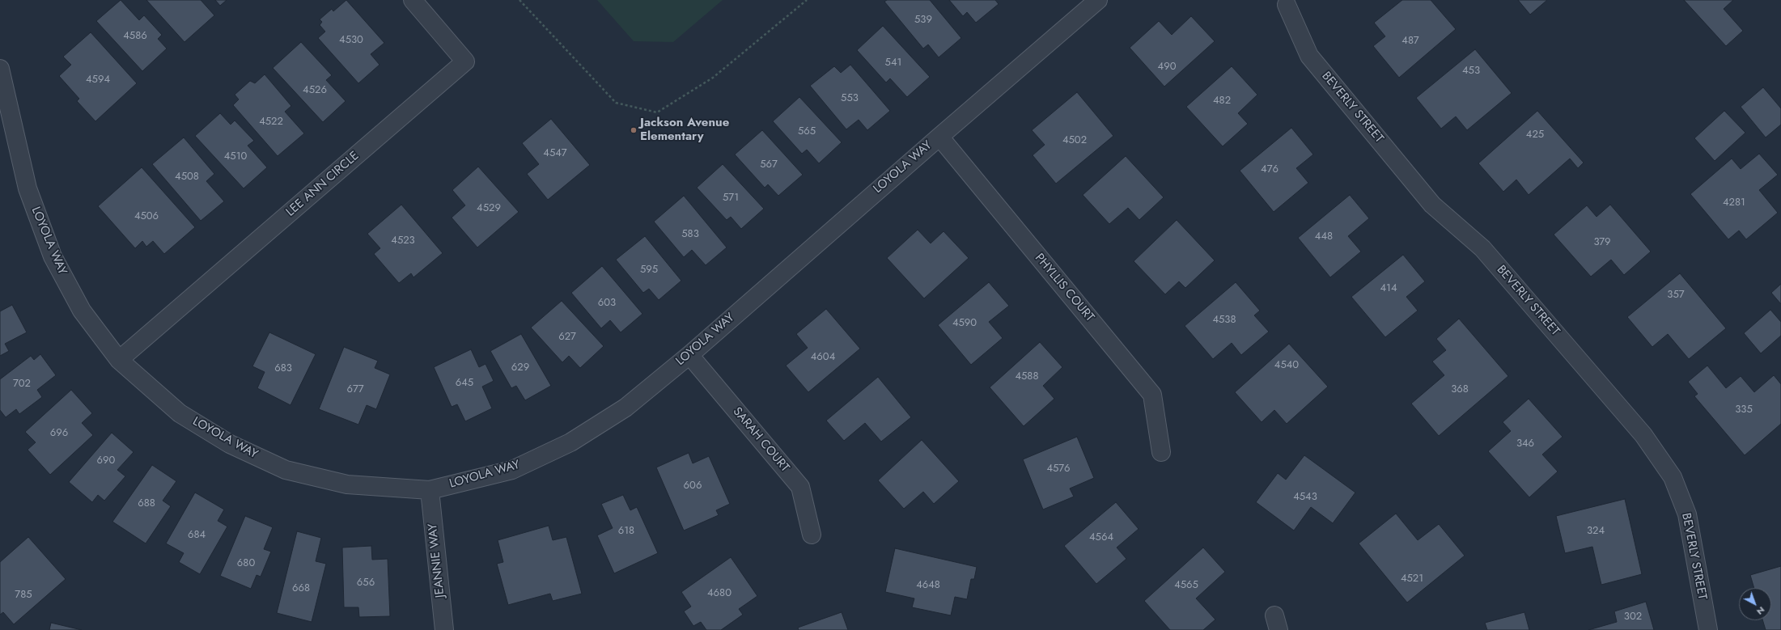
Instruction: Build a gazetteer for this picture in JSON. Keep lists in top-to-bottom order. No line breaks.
{"streets":{"street":["BEVERLY STREET","LOYOLA WAY","LEE ANN CIRCLE","PHYLLIS COURT","SARAH COURT","JEANNIE WAY"]},"crossings":[["LOYOLA WAY","LEE ANN CIRCLE"],["LOYOLA WAY","PHYLLIS COURT"],["LOYOLA WAY","SARAH COURT"],["LOYOLA WAY","JEANNIE WAY"]],"places":["Jackson Avenue Elementary"],"house_numbers":["539","4586","4530","487","541","490","453","4594","4526","553","482","4522","565","425","4502","4547","4510","567","476","4508","571","4281","4529","4506","583","448","4523","379","595","414","357","603","4538","4590","627","4604","4540","629","683","4588","645","702","677","368","335","696","346","690","4576","606","4543","688","618","324","684","4564","680","4521","656","4648","4565","668","4680","785","302"],"north":"bottom right"}
